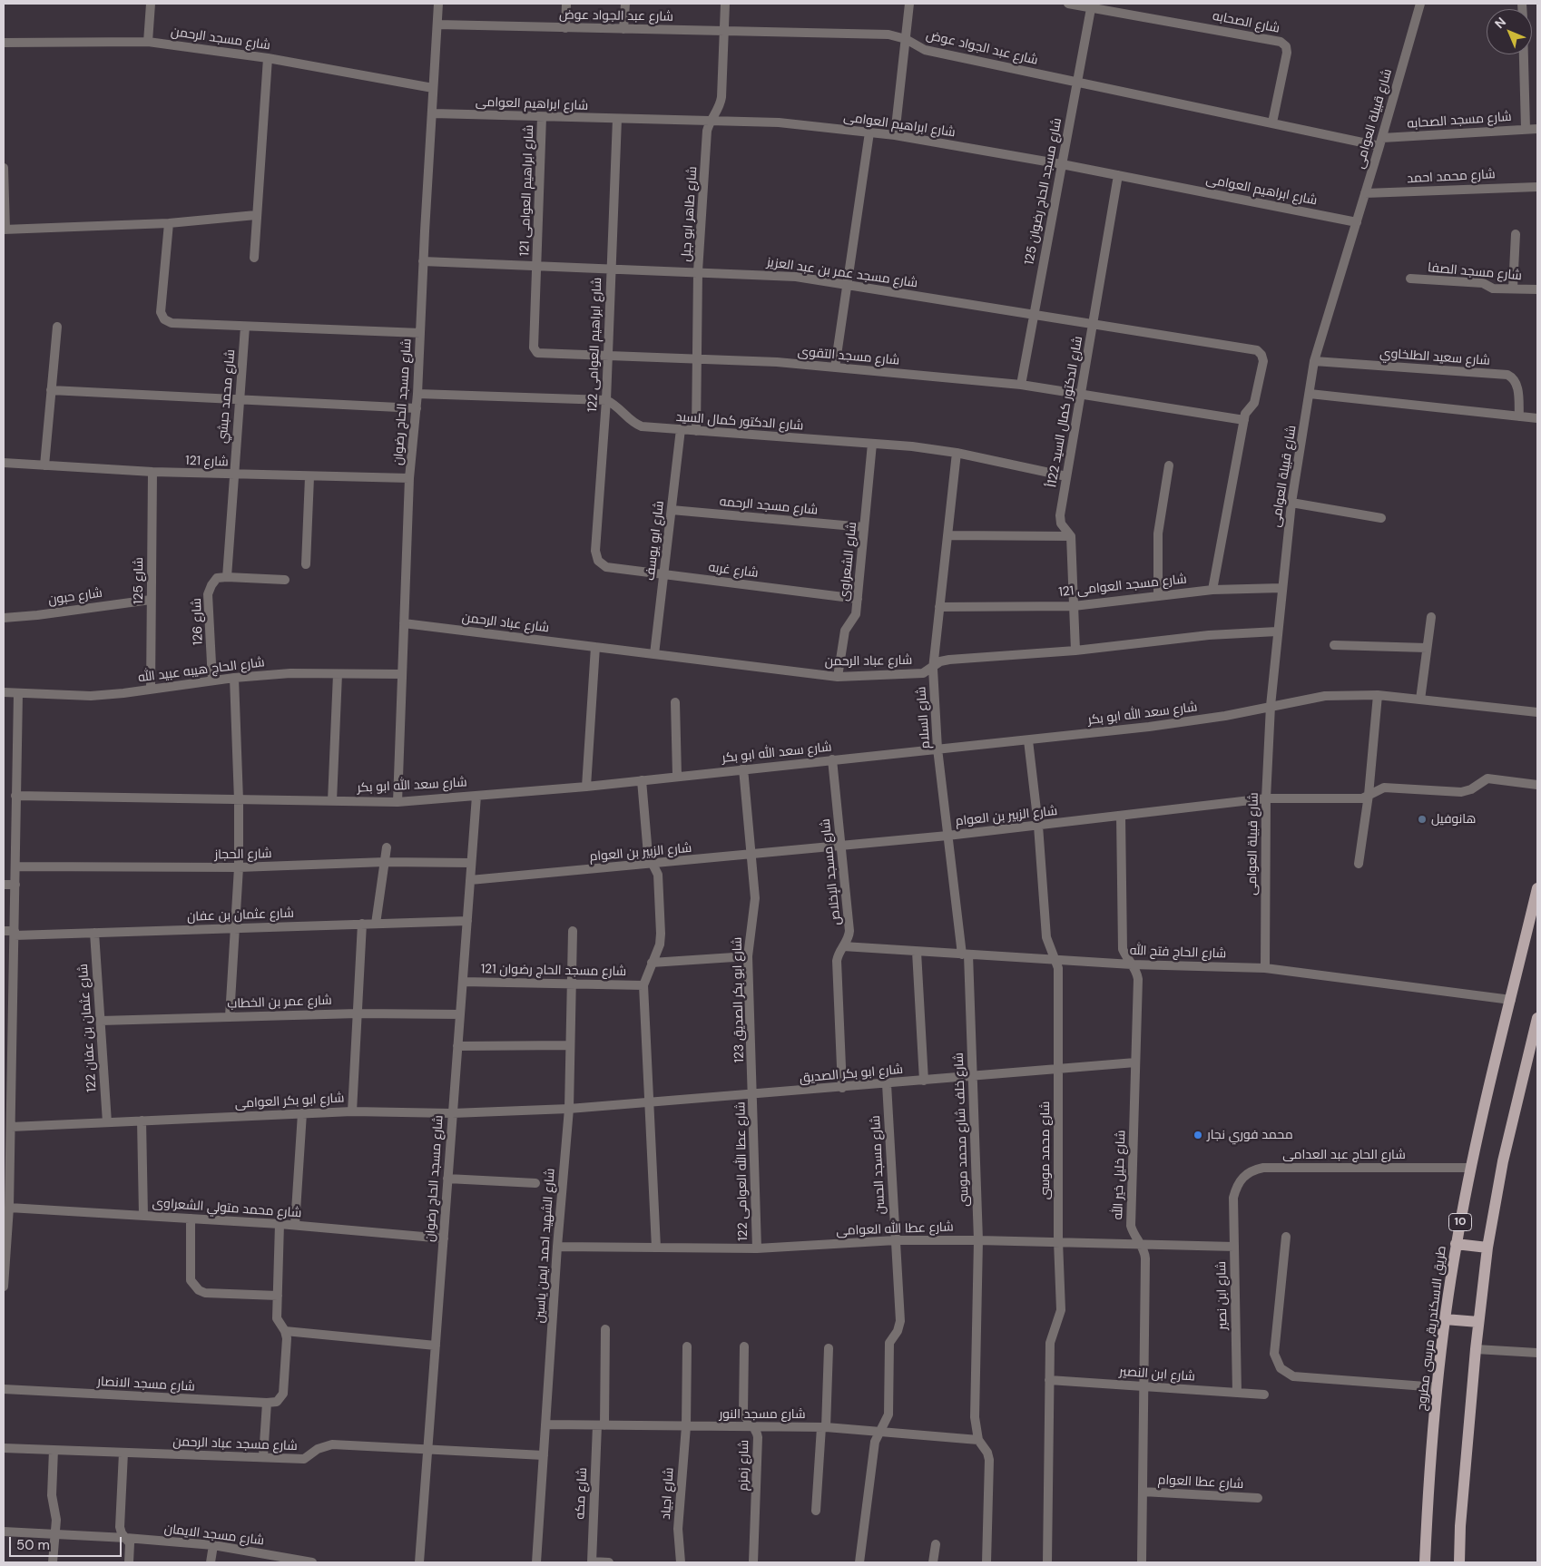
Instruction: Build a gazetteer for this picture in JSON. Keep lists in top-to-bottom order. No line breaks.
{"streets":{"main road":["10","طريق الاسكندرية, مرسى مطروح"],"street":["شارع عبد الجواد عوض","شارع الصحابه","شارع مسجد الرحمن","شارع ابراهيم العوامى","شارع قبيلة العوامى","شارع مسجد الصحابه","شارع محمد احمد","شارع ابراهيم العوامى 121","شارع مسجد الحاج رضوان 125","شارع طاهر ابو جبل","شارع مسجد الصفا","شارع مسجد عمر بن عبد العزيز","شارع ابراهيم العوامى 122","شارع مسجد التقوى","شارع سعيد الطلخاوي","شارع محمد حبشي","شارع مسجد الحاج رضوان","شارع الدكتور كمال السيد 122أ","شارع الدكتور كمال السيد","شارع 121","شارع مسجد الرحمه","شارع ابو يوسف","شارع الشعراوى","شارع غربه","شارع 125","شارع مسجد العوامى 121","شارع حبون","شارع 126","شارع عباد الرحمن","شارع الحاج هيبه عبيد الله","شارع سعد الله ابو بكر","شارع السلام","شارع الزبير بن العوام","شارع الحجاز","شارع مسجد الإخلاص","شارع عثمان بن عفان","شارع الحاج فتح الله","شارع مسجد الحاج رضوان 121","شارع ابو بكر الصديق 123","شارع عمر بن الخطاب","شارع عثمان بن عفان 122","شارع ابو بكر الصديق","شارع ابو بكر العوامى","شارع خلف شارع محمد موسى","شارع محمد موسى","شارع الحاج عبد العدامى","شارع مسجد الحسن","شارع عطا الله العوامى 122","شارع خليل خير الله","شارع محمد متولي الشعراوى","شارع عطا الله العوامى","شارع الشهيد احمد ايمن ياسين","شارع ابن نصير","شارع ابن النصير","شارع مسجد الانصار","شارع مسجد النور","شارع مسجد عباد الرحمن","شارع زمزم","شارع عطا العوام","شارع مكه","شارع اجياد","شارع مسجد الايمان"]},"crossings":[["شارع عبد الجواد عوض","شارع الصحابه"],["شارع عبد الجواد عوض","شارع قبيلة العوامى"],["شارع عبد الجواد عوض","شارع مسجد الصحابه"],["شارع عبد الجواد عوض","شارع مسجد الحاج رضوان 125"],["شارع عبد الجواد عوض","شارع طاهر ابو جبل"],["شارع عبد الجواد عوض","شارع مسجد الحاج رضوان"],["شارع الصحابه","شارع مسجد الحاج رضوان 125"],["شارع مسجد الرحمن","شارع مسجد الحاج رضوان"],["شارع ابراهيم العوامى","شارع قبيلة العوامى"],["شارع ابراهيم العوامى","شارع ابراهيم العوامى 121"],["شارع ابراهيم العوامى","شارع مسجد الحاج رضوان 125"],["شارع ابراهيم العوامى","شارع طاهر ابو جبل"],["شارع ابراهيم العوامى","شارع ابراهيم العوامى 122"],["شارع ابراهيم العوامى","شارع مسجد الحاج رضوان"],["شارع ابراهيم العوامى","شارع الدكتور كمال السيد 122أ"],["شارع قبيلة العوامى","شارع مسجد الصحابه"],["شارع قبيلة العوامى","شارع محمد احمد"],["شارع قبيلة العوامى","شارع سعيد الطلخاوي"],["شارع قبيلة العوامى","شارع مسجد العوامى 121"],["شارع قبيلة العوامى","شارع عباد الرحمن"],["شارع قبيلة العوامى","شارع سعد الله ابو بكر"],["شارع قبيلة العوامى","شارع الزبير بن العوام"],["شارع قبيلة العوامى","شارع الحاج فتح الله"],["شارع ابراهيم العوامى 121","شارع مسجد عمر بن عبد العزيز"],["شارع ابراهيم العوامى 121","شارع مسجد التقوى"],["شارع مسجد الحاج رضوان 125","شارع مسجد عمر بن عبد العزيز"],["شارع مسجد الحاج رضوان 125","شارع مسجد التقوى"],["شارع طاهر ابو جبل","شارع مسجد عمر بن عبد العزيز"],["شارع طاهر ابو جبل","شارع مسجد التقوى"],["شارع طاهر ابو جبل","شارع الدكتور كمال السيد"],["شارع مسجد عمر بن عبد العزيز","شارع ابراهيم العوامى 122"],["شارع مسجد عمر بن عبد العزيز","شارع مسجد التقوى"],["شارع مسجد عمر بن عبد العزيز","شارع مسجد الحاج رضوان"],["شارع مسجد عمر بن عبد العزيز","شارع الدكتور كمال السيد 122أ"],["شارع ابراهيم العوامى 122","شارع مسجد التقوى"],["شارع ابراهيم العوامى 122","شارع الدكتور كمال السيد"],["شارع ابراهيم العوامى 122","شارع غربه"],["شارع مسجد التقوى","شارع الدكتور كمال السيد 122أ"],["شارع محمد حبشي","شارع 121"],["شارع محمد حبشي","شارع 126"],["شارع مسجد الحاج رضوان","شارع 121"],["شارع مسجد الحاج رضوان","شارع عباد الرحمن"],["شارع مسجد الحاج رضوان","شارع الحاج هيبه عبيد الله"],["شارع مسجد الحاج رضوان","شارع سعد الله ابو بكر"],["شارع مسجد الحاج رضوان","شارع الزبير بن العوام"],["شارع مسجد الحاج رضوان","شارع الحجاز"],["شارع مسجد الحاج رضوان","شارع عثمان بن عفان"],["شارع مسجد الحاج رضوان","شارع مسجد الحاج رضوان 121"],["شارع مسجد الحاج رضوان","شارع عمر بن الخطاب"],["شارع مسجد الحاج رضوان","شارع ابو بكر العوامى"],["شارع مسجد الحاج رضوان","شارع محمد متولي الشعراوى"],["شارع مسجد الحاج رضوان","شارع مسجد عباد الرحمن"],["شارع الدكتور كمال السيد 122أ","شارع الدكتور كمال السيد"],["شارع الدكتور كمال السيد 122أ","شارع مسجد العوامى 121"],["شارع الدكتور كمال السيد 122أ","شارع عباد الرحمن"],["شارع الدكتور كمال السيد","شارع ابو يوسف"],["شارع الدكتور كمال السيد","شارع الشعراوى"],["شارع الدكتور كمال السيد","شارع السلام"],["شارع 121","شارع 125"],["شارع مسجد الرحمه","شارع ابو يوسف"],["شارع مسجد الرحمه","شارع الشعراوى"],["شارع ابو يوسف","شارع غربه"],["شارع ابو يوسف","شارع عباد الرحمن"],["شارع الشعراوى","شارع غربه"],["شارع الشعراوى","شارع عباد الرحمن"],["شارع 125","شارع حبون"],["شارع 125","شارع الحاج هيبه عبيد الله"],["شارع مسجد العوامى 121","شارع السلام"],["شارع 126","شارع الحاج هيبه عبيد الله"],["شارع عباد الرحمن","شارع السلام"],["شارع سعد الله ابو بكر","شارع السلام"],["شارع سعد الله ابو بكر","شارع مسجد الإخلاص"],["شارع سعد الله ابو بكر","شارع ابو بكر الصديق 123"],["شارع سعد الله ابو بكر","شارع محمد موسى"],["شارع السلام","شارع الزبير بن العوام"],["شارع السلام","شارع الحاج فتح الله"],["شارع السلام","شارع خلف شارع محمد موسى"],["شارع الزبير بن العوام","شارع مسجد الإخلاص"],["شارع الزبير بن العوام","شارع ابو بكر الصديق 123"],["شارع الزبير بن العوام","شارع محمد موسى"],["شارع الزبير بن العوام","شارع خليل خير الله"],["شارع مسجد الإخلاص","شارع الحاج فتح الله"],["شارع مسجد الإخلاص","شارع ابو بكر الصديق"],["شارع عثمان بن عفان","شارع عثمان بن عفان 122"],["شارع الحاج فتح الله","شارع خلف شارع محمد موسى"],["شارع الحاج فتح الله","شارع محمد موسى"],["شارع الحاج فتح الله","شارع خليل خير الله"],["شارع الحاج فتح الله","طريق الاسكندرية, مرسى مطروح"],["شارع مسجد الحاج رضوان 121","شارع الشهيد احمد ايمن ياسين"],["شارع ابو بكر الصديق 123","شارع ابو بكر الصديق"],["شارع ابو بكر الصديق 123","شارع عطا الله العوامى 122"],["شارع عمر بن الخطاب","شارع عثمان بن عفان 122"],["شارع عثمان بن عفان 122","شارع ابو بكر العوامى"],["شارع ابو بكر الصديق","شارع ابو بكر العوامى"],["شارع ابو بكر الصديق","شارع خلف شارع محمد موسى"],["شارع ابو بكر الصديق","شارع محمد موسى"],["شارع ابو بكر الصديق","شارع مسجد الحسن"],["شارع ابو بكر الصديق","شارع عطا الله العوامى 122"],["شارع ابو بكر الصديق","شارع خليل خير الله"],["شارع ابو بكر الصديق","شارع الشهيد احمد ايمن ياسين"],["شارع ابو بكر العوامى","شارع الشهيد احمد ايمن ياسين"],["شارع خلف شارع محمد موسى","شارع عطا الله العوامى"],["شارع خلف شارع محمد موسى","شارع مسجد النور"],["شارع محمد موسى","شارع عطا الله العوامى"],["شارع محمد موسى","شارع ابن النصير"],["شارع الحاج عبد العدامى","شارع ابن نصير"],["شارع الحاج عبد العدامى","طريق الاسكندرية, مرسى مطروح"],["شارع مسجد الحسن","شارع عطا الله العوامى"],["شارع مسجد الحسن","شارع مسجد النور"],["شارع عطا الله العوامى 122","شارع عطا الله العوامى"],["شارع خليل خير الله","شارع عطا الله العوامى"],["شارع خليل خير الله","شارع ابن النصير"],["شارع خليل خير الله","شارع عطا العوام"],["شارع عطا الله العوامى","شارع الشهيد احمد ايمن ياسين"],["شارع عطا الله العوامى","شارع ابن نصير"],["شارع الشهيد احمد ايمن ياسين","شارع مسجد النور"],["شارع الشهيد احمد ايمن ياسين","شارع مسجد عباد الرحمن"],["شارع ابن نصير","شارع ابن النصير"],["شارع مسجد النور","شارع زمزم"],["شارع مسجد النور","شارع مكه"],["شارع مسجد النور","شارع اجياد"]],"places":["هانوفيل","محمد فوري نجار"],"scale_bar":"50 m","north":"top left"}
